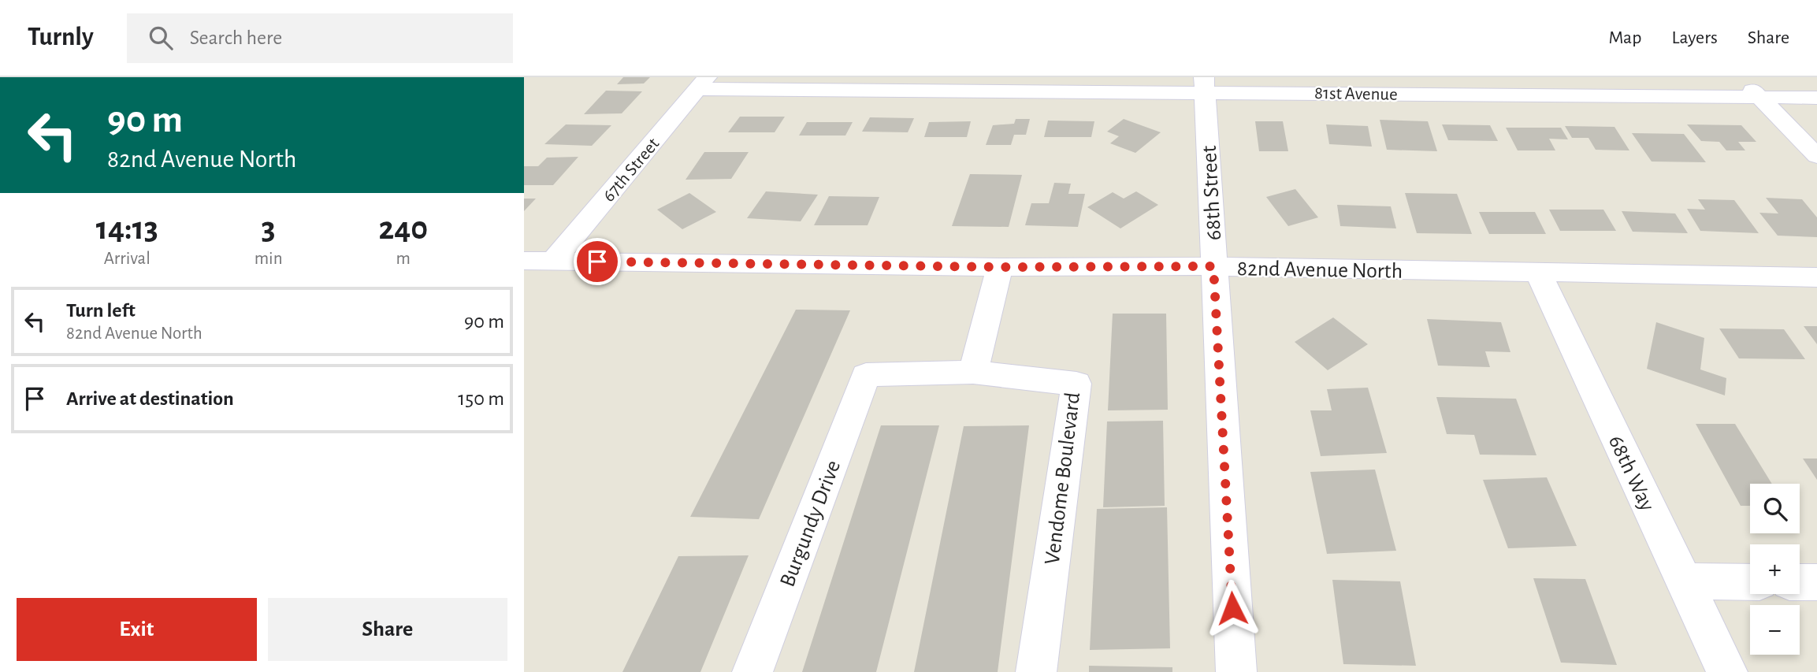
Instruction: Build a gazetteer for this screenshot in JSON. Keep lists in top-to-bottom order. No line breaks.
{"streets":{"street":["81st Avenue","67th Street","68th Street","82nd Avenue North","68th Way","Vendome Boulevard","Burgundy Drive"]},"crossings":[["81st Avenue","67th Street"],["81st Avenue","68th Street"],["67th Street","82nd Avenue North"],["68th Street","82nd Avenue North"],["82nd Avenue North","68th Way"],["Vendome Boulevard","Burgundy Drive"]],"page":{"header":"Turnly","search":"Search here","nav":["Map","Layers","Share"],"turn":["90 m","82nd Avenue North"],"eta":["14:13","Arrival","3","min","240","m"],"list":[{"name":"Turn left","note":"82nd Avenue North","value":"90 m"},{"name":"Arrive at destination","value":"150 m"}],"map_buttons":["+","−"],"buttons":["Exit","Share"]}}
